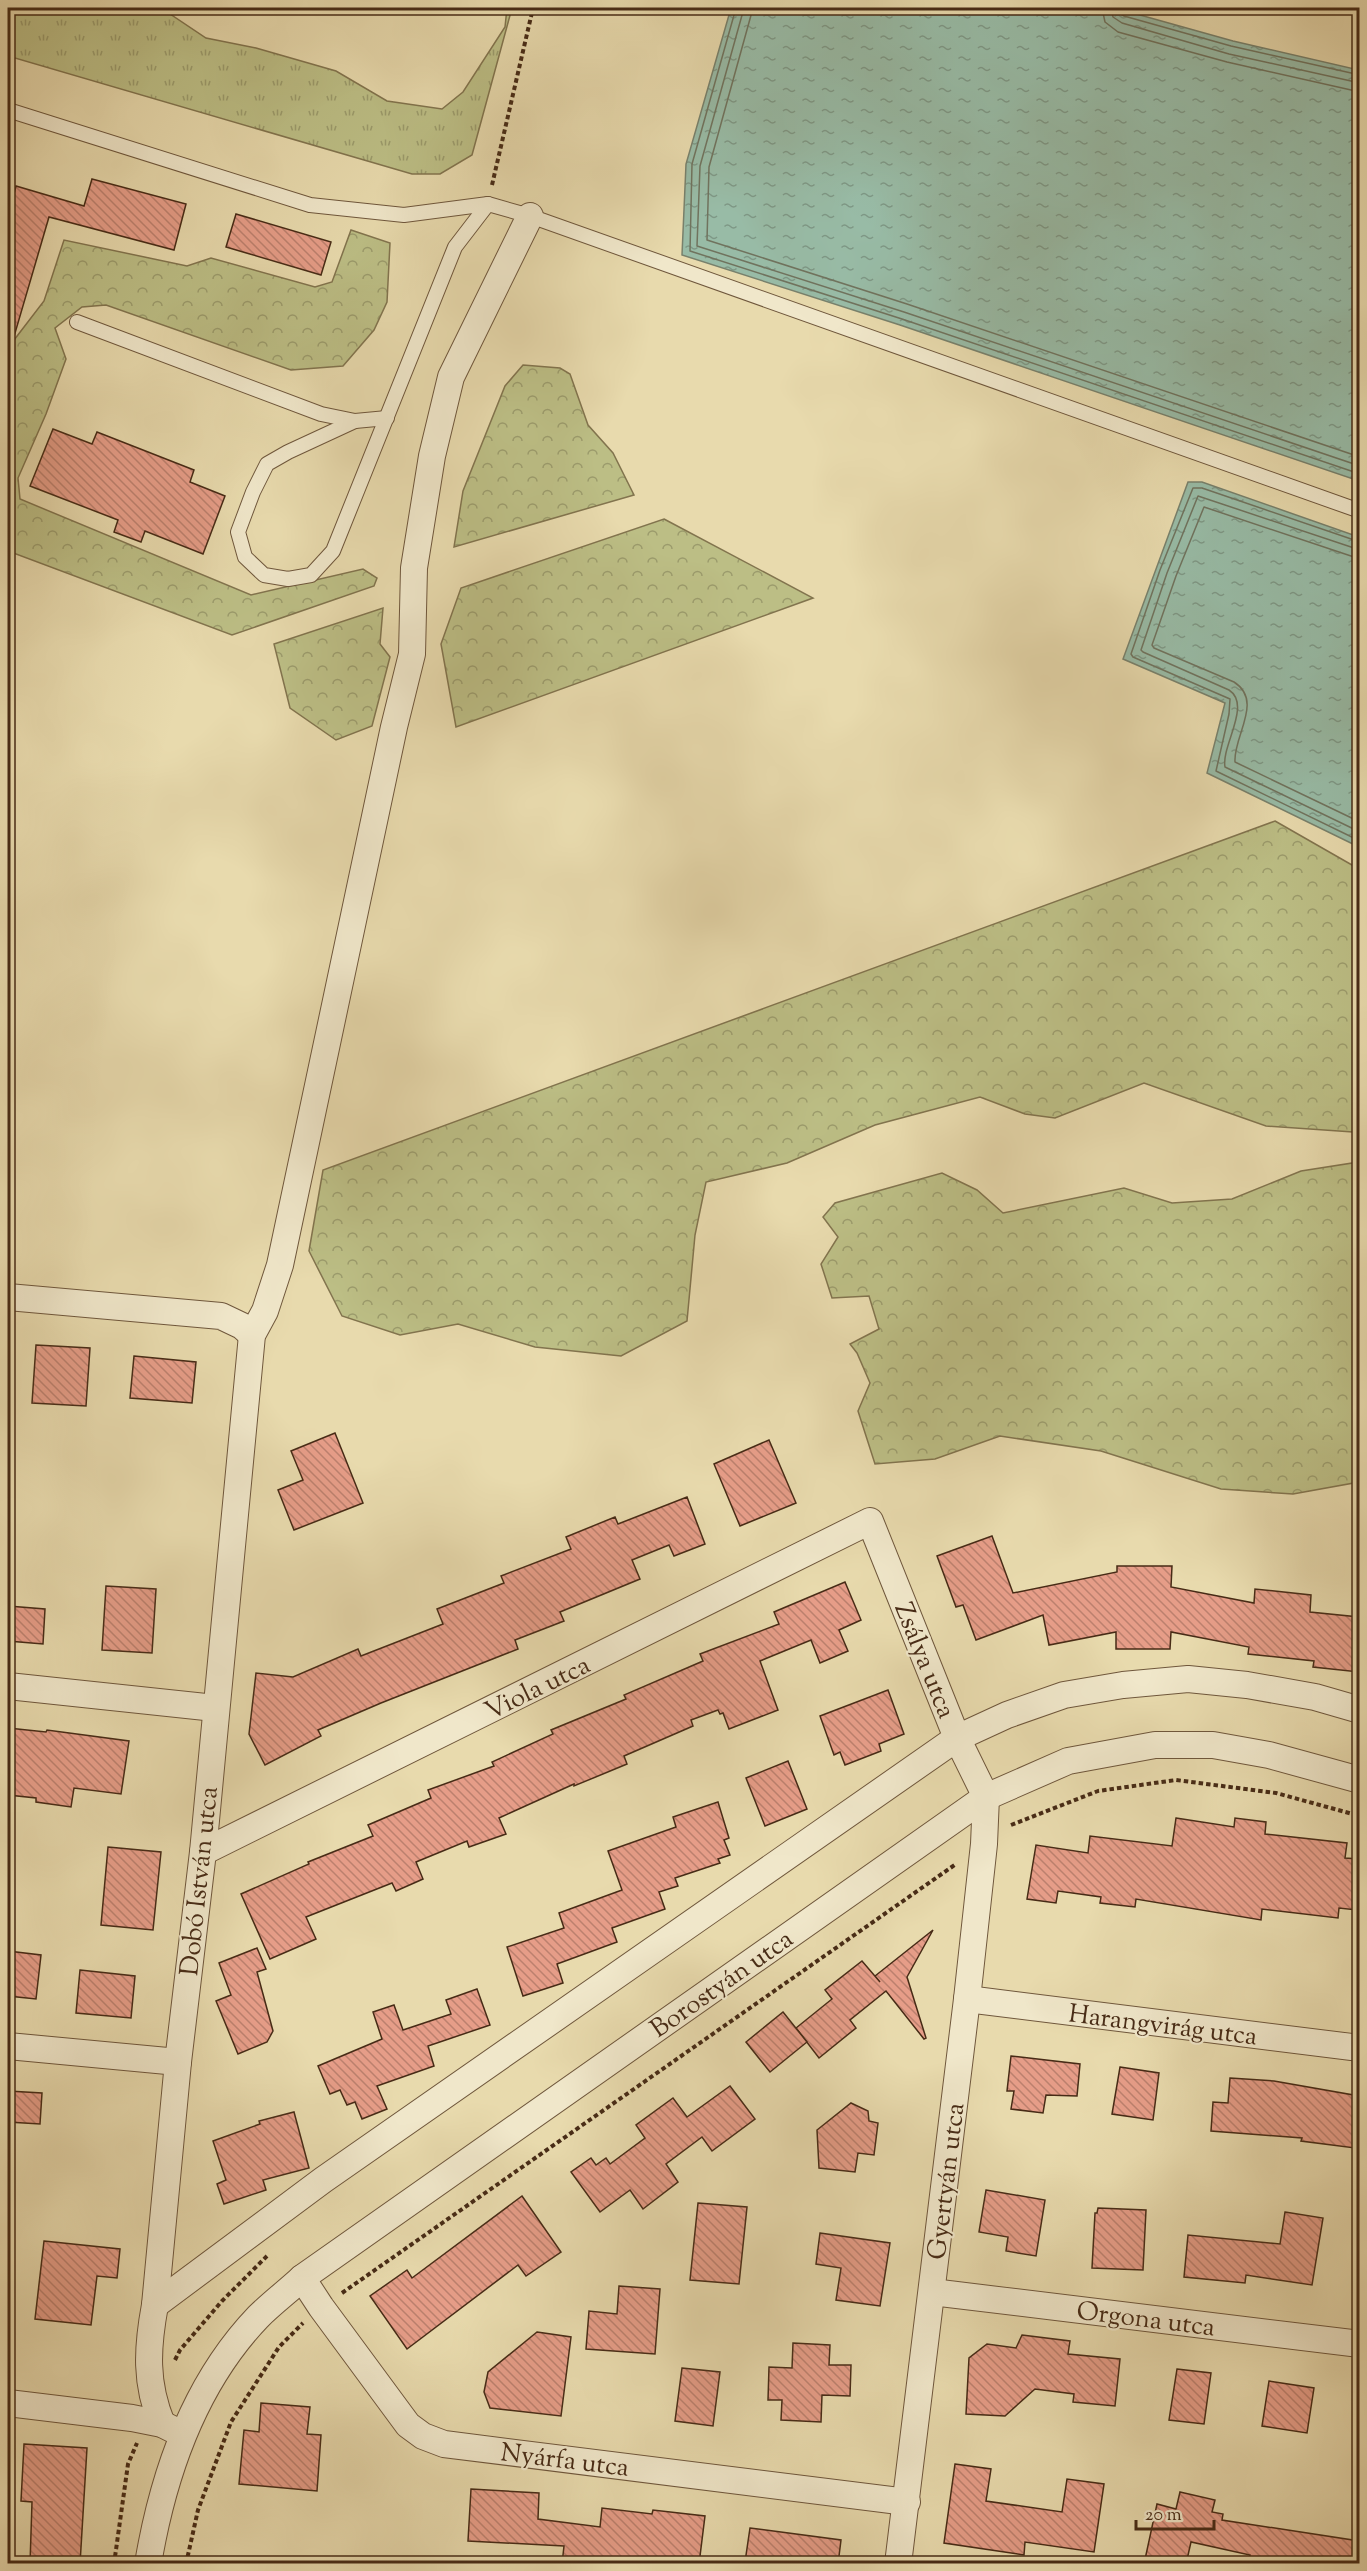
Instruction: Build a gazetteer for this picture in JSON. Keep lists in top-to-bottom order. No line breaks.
{"streets":{"street":["Zsálya utca","Viola utca","Dobó István utca","Borostyán utca","Harangvirág utca","Gyertyán utca","Orgona utca","Nyárfa utca"]},"crossings":[["Zsálya utca","Viola utca"],["Zsálya utca","Borostyán utca"],["Zsálya utca","Gyertyán utca"],["Viola utca","Dobó István utca"],["Dobó István utca","Borostyán utca"],["Borostyán utca","Gyertyán utca"],["Borostyán utca","Nyárfa utca"],["Harangvirág utca","Gyertyán utca"],["Gyertyán utca","Orgona utca"],["Gyertyán utca","Nyárfa utca"]],"scale_bar":"20 m"}
